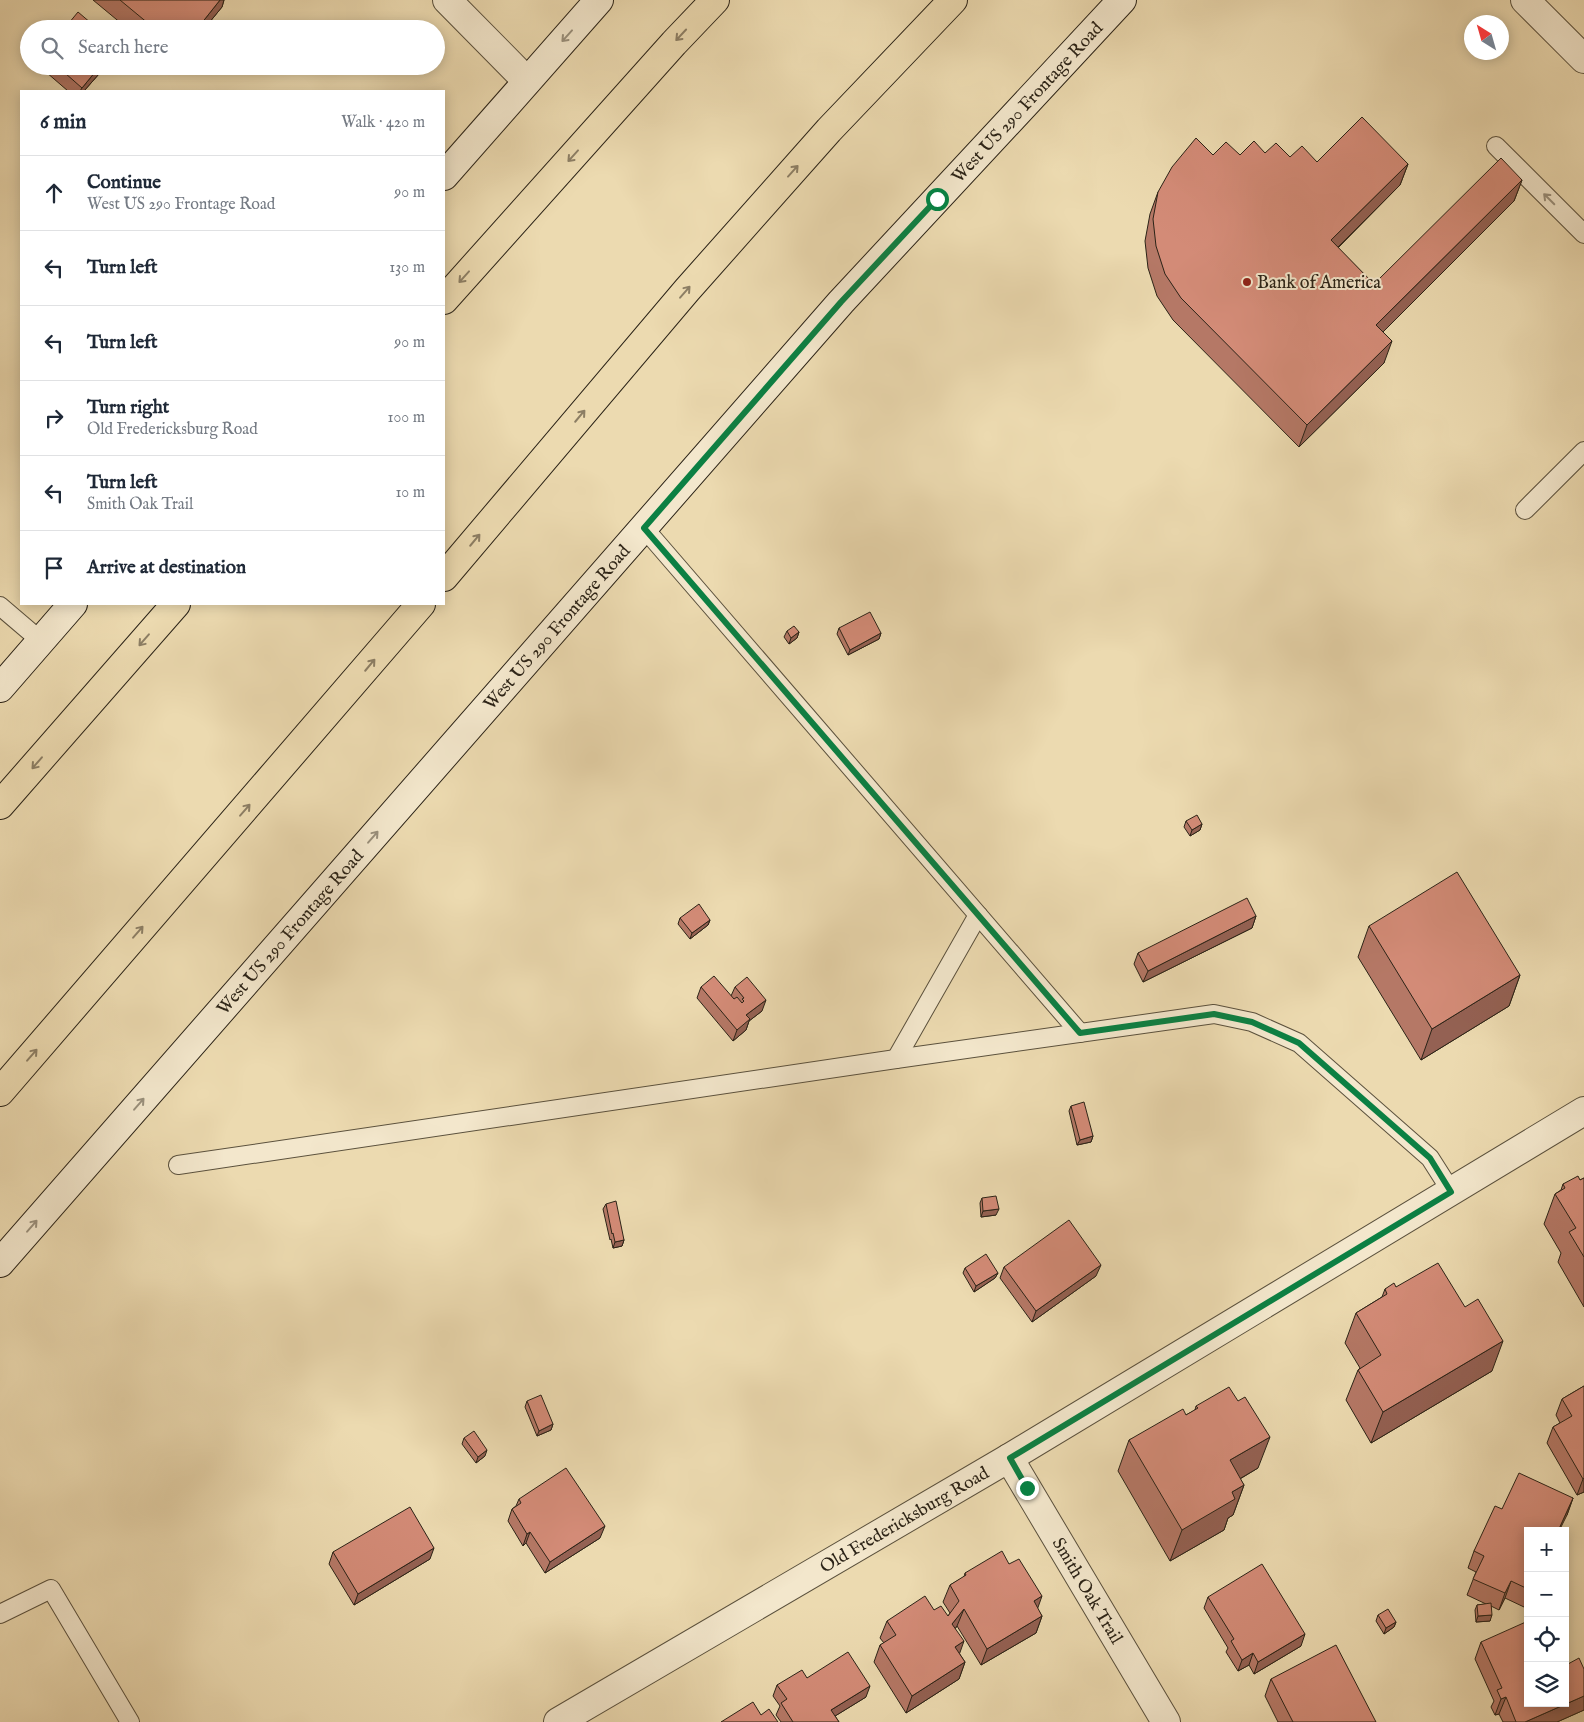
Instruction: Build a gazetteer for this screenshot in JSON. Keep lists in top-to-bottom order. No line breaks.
{"streets":{"main road":["West US 290 Frontage Road","Old Fredericksburg Road","Smith Oak Trail"]},"crossings":[["Old Fredericksburg Road","Smith Oak Trail"]],"one_way":["West US 290 Frontage Road"],"places":["Bank of America"],"north":"top left","page":{"search":"Search here","heading":["6 min","Walk · 420 m"],"list":[["Continue","West US 290 Frontage Road","90 m"],["Turn left","130 m"],["Turn left","90 m"],["Turn right","Old Fredericksburg Road","100 m"],["Turn left","Smith Oak Trail","10 m"],"Arrive at destination"],"map_buttons":["+","−"]}}
